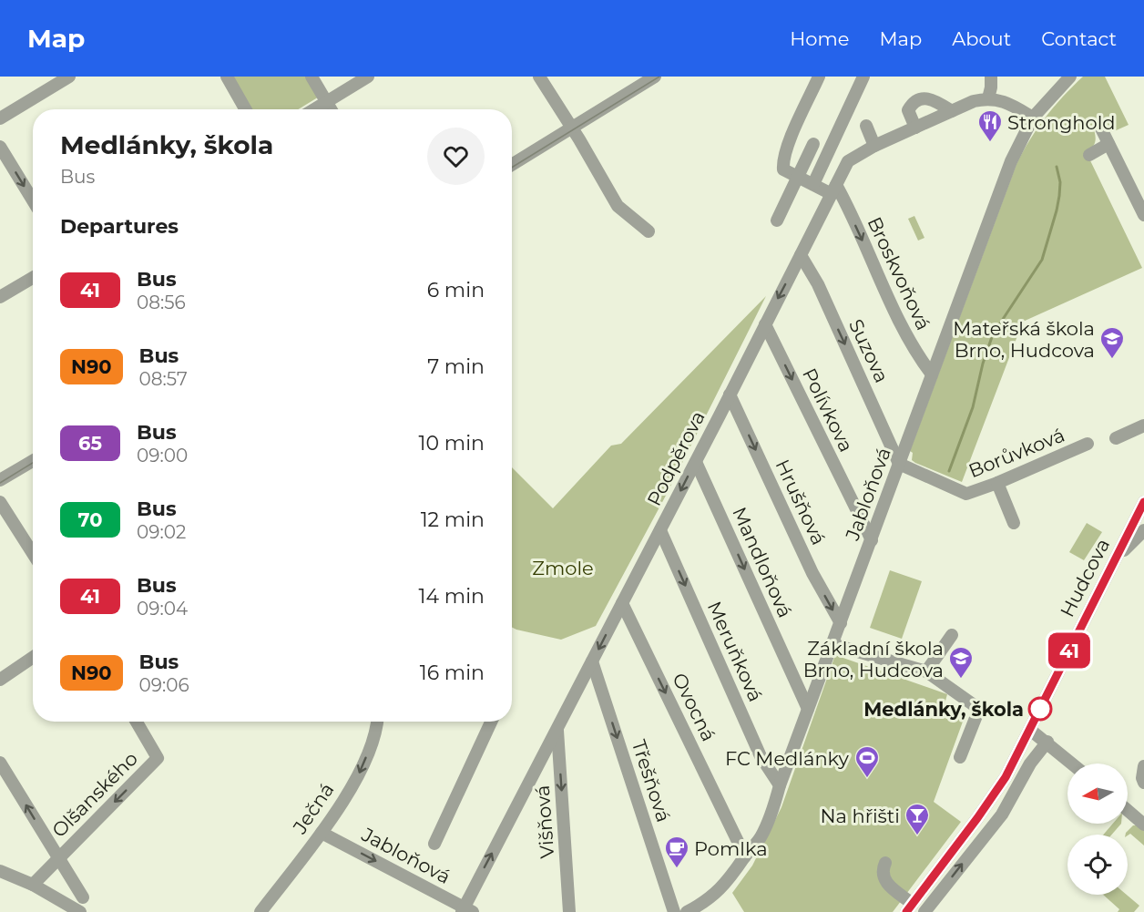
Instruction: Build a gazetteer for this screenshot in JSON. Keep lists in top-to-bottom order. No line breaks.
{"streets":{"street":["Broskvoňová","Suzova","Polívkova","Borůvková","Podpěrova","Jabloňová","Hrušňová","Mandloňová","Hudcova","Meruňková","Ovocná","Třešňová","Olšanského","Ječná","Višňová"]},"crossings":[["Broskvoňová","Podpěrova"],["Broskvoňová","Jabloňová"],["Suzova","Borůvková"],["Suzova","Podpěrova"],["Suzova","Jabloňová"],["Polívkova","Podpěrova"],["Polívkova","Jabloňová"],["Borůvková","Jabloňová"],["Podpěrova","Jabloňová"],["Podpěrova","Hrušňová"],["Podpěrova","Mandloňová"],["Podpěrova","Meruňková"],["Podpěrova","Ovocná"],["Podpěrova","Třešňová"],["Podpěrova","Višňová"],["Jabloňová","Hrušňová"],["Jabloňová","Mandloňová"],["Jabloňová","Meruňková"],["Jabloňová","Ovocná"],["Jabloňová","Ječná"]],"one_way":["Broskvoňová","Suzova","Polívkova","Hrušňová","Mandloňová","Meruňková","Ovocná","Třešňová","Olšanského","Višňová"],"parks":["Zmole"],"places":{"restaurant":["Stronghold"],"school or university":["Mateřská škola Brno, Hudcova","Základní škola Brno, Hudcova"],"other":["Medlánky, škola"],"sports":["FC Medlánky"],"bar":["Na hřišti"],"cafe":["Pomlka"]},"lines":["bus line 41"],"north":"left","page":{"header":"Map","nav":["Home","Map","About","Contact"],"on_map":"41","heading":[["Medlánky, škola","Bus"],"Departures"],"list":[{"mark":"41","name":"Bus","note":"08:56","value":"6 min"},{"mark":"N90","name":"Bus","note":"08:57","value":"7 min"},{"mark":"65","name":"Bus","note":"09:00","value":"10 min"},{"mark":"70","name":"Bus","note":"09:02","value":"12 min"},{"mark":"41","name":"Bus","note":"09:04","value":"14 min"},{"mark":"N90","name":"Bus","note":"09:06","value":"16 min"}]}}
